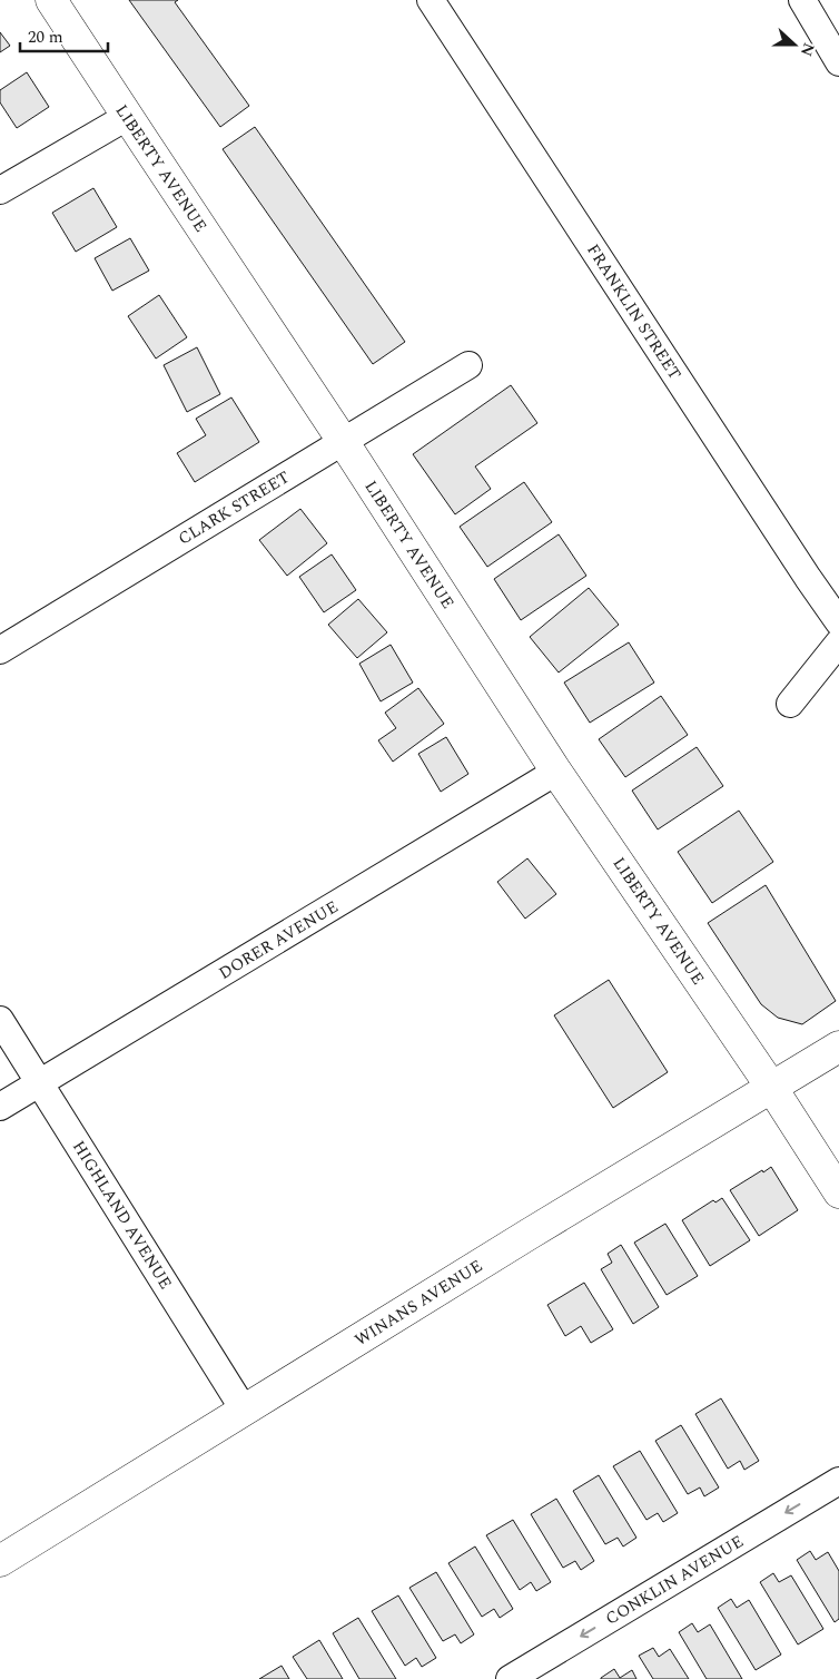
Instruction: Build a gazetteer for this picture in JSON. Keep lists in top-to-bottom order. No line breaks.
{"streets":{"street":["LIBERTY AVENUE","FRANKLIN STREET","CLARK STREET","DORER AVENUE","HIGHLAND AVENUE","WINANS AVENUE","CONKLIN AVENUE"]},"crossings":[["LIBERTY AVENUE","CLARK STREET"],["LIBERTY AVENUE","DORER AVENUE"],["LIBERTY AVENUE","WINANS AVENUE"],["DORER AVENUE","HIGHLAND AVENUE"],["HIGHLAND AVENUE","WINANS AVENUE"]],"one_way":["CONKLIN AVENUE"],"scale_bar":"20 m","north":"right"}
